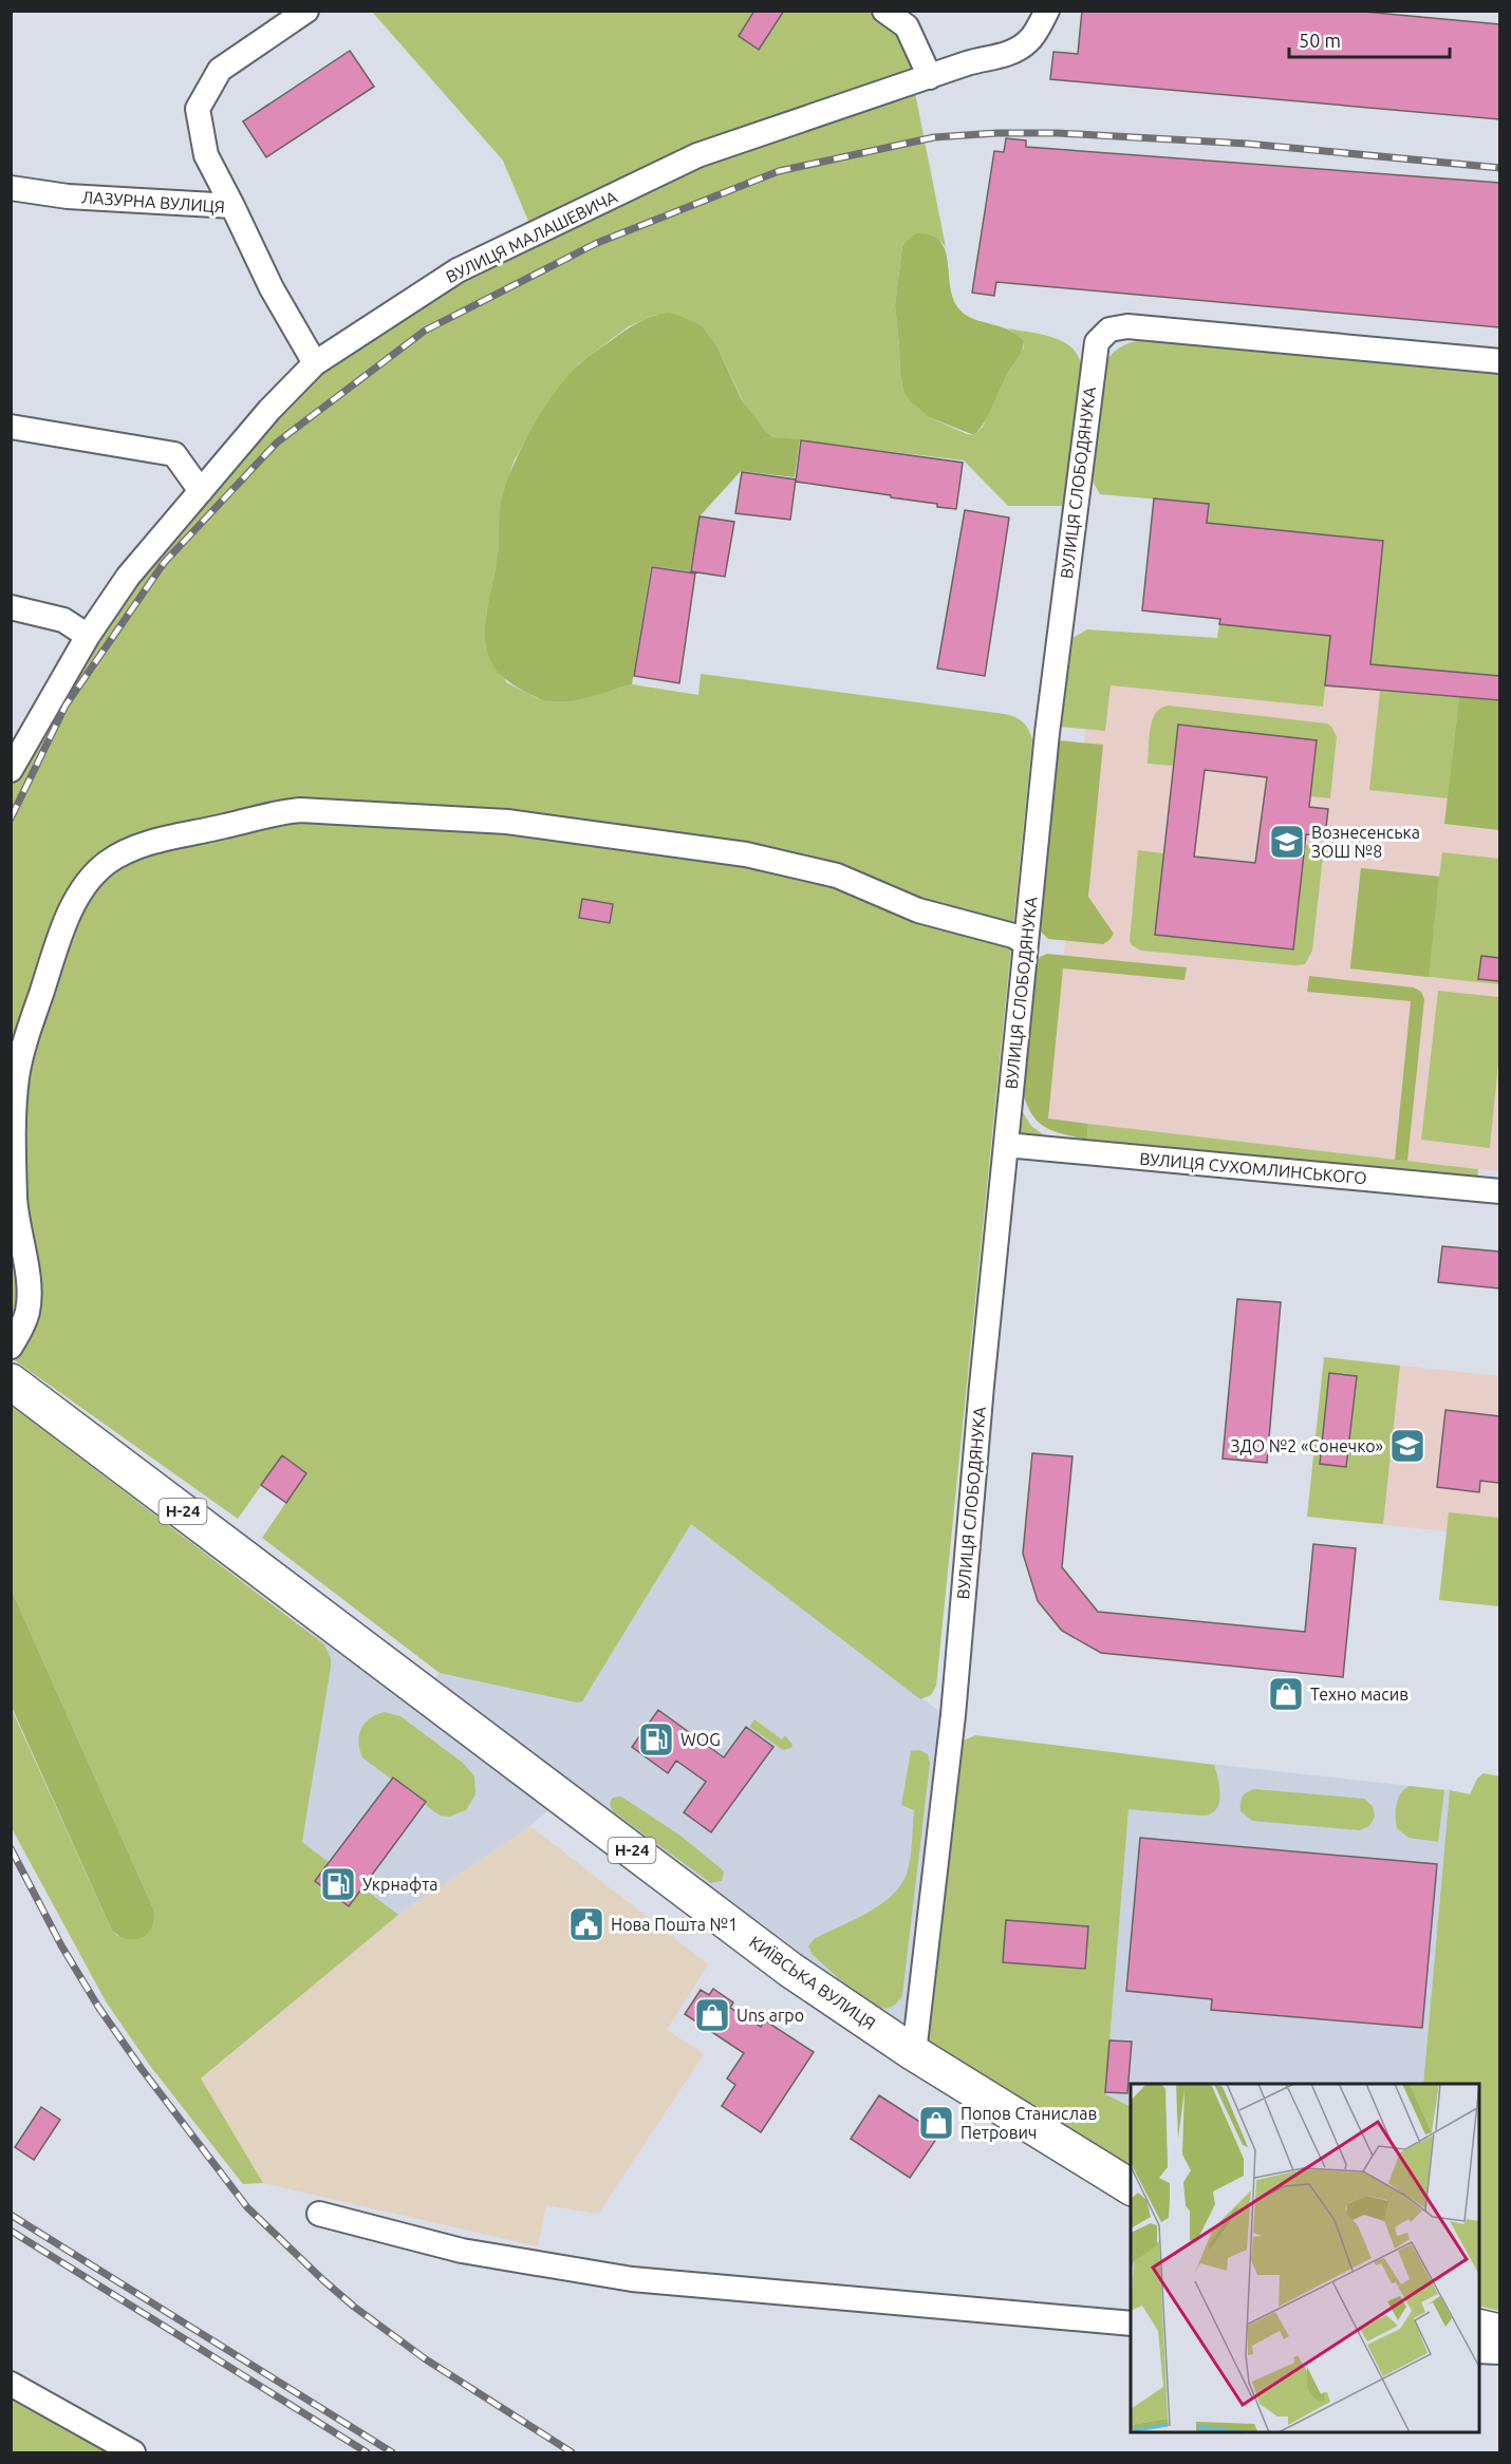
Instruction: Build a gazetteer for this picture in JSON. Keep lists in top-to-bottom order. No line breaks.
{"streets":{"main road":["Н-24","КИЇВСЬКА ВУЛИЦЯ"],"street":["ЛАЗУРНА ВУЛИЦЯ","ВУЛИЦЯ МАЛАШЕВИЧА","ВУЛИЦЯ СЛОБОДЯНУКА","ВУЛИЦЯ СУХОМЛИНСЬКОГО"]},"crossings":[["ЛАЗУРНА ВУЛИЦЯ","ВУЛИЦЯ МАЛАШЕВИЧА"],["ВУЛИЦЯ СЛОБОДЯНУКА","ВУЛИЦЯ СУХОМЛИНСЬКОГО"],["ВУЛИЦЯ СЛОБОДЯНУКА","КИЇВСЬКА ВУЛИЦЯ"]],"places":{"school or university":["Вознесенська ЗОШ №8","ЗДО №2 «Сонечко»"],"shop":["Техно масив","Uns агро","Попов Станислав Петрович"],"fuel station":["WOG","Укрнафта"],"public building":["Нова Пошта №1"]},"scale_bar":"50 m"}
